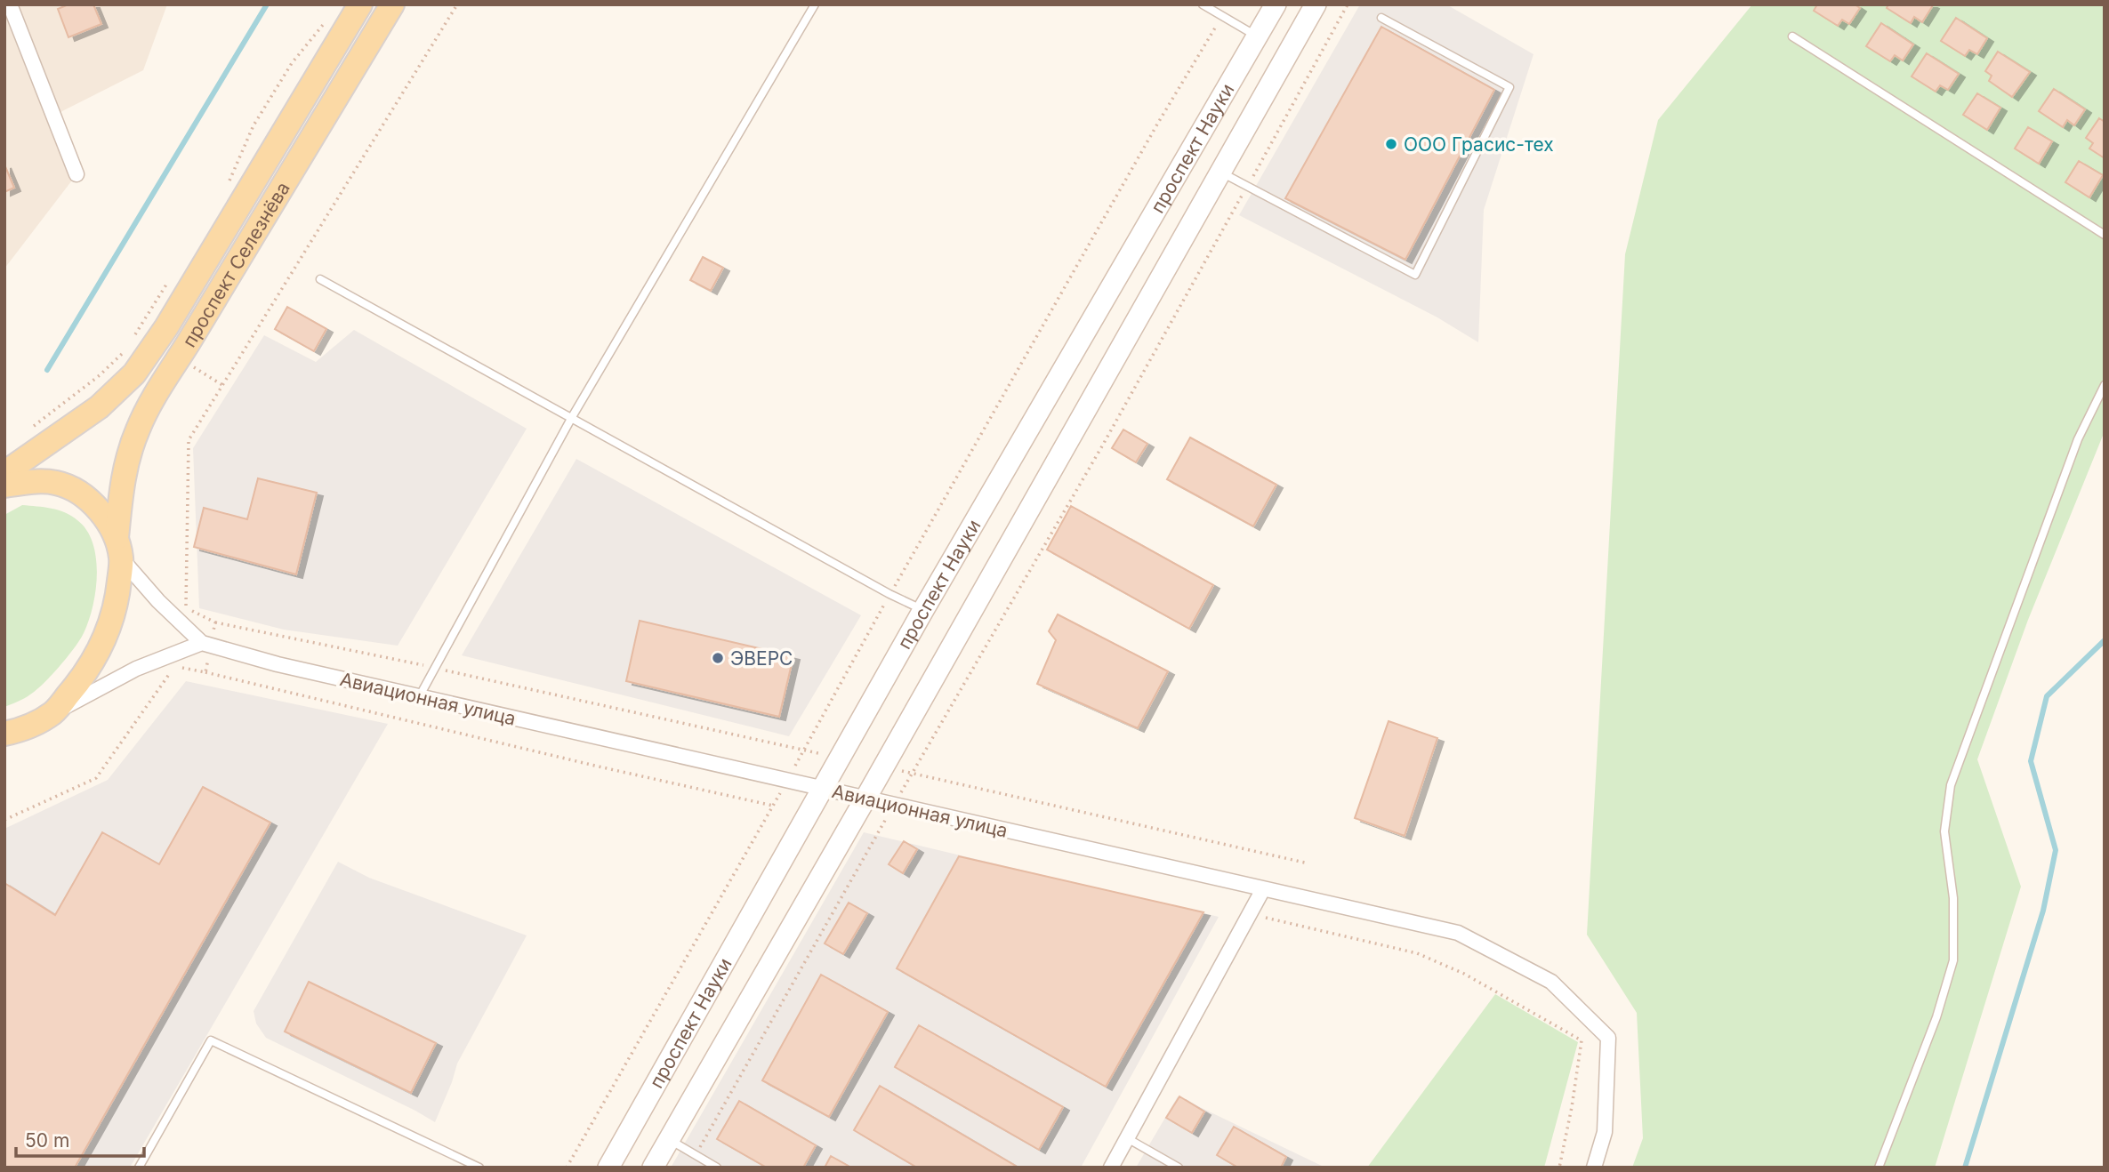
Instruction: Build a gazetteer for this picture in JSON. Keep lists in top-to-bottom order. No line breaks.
{"streets":{"main road":["проспект Селезнёва"],"street":["проспект Науки","Авиационная улица"]},"crossings":[["проспект Науки","Авиационная улица"]],"places":["ООО Грасис-тех","ЭВЕРС"],"scale_bar":"50 m"}
